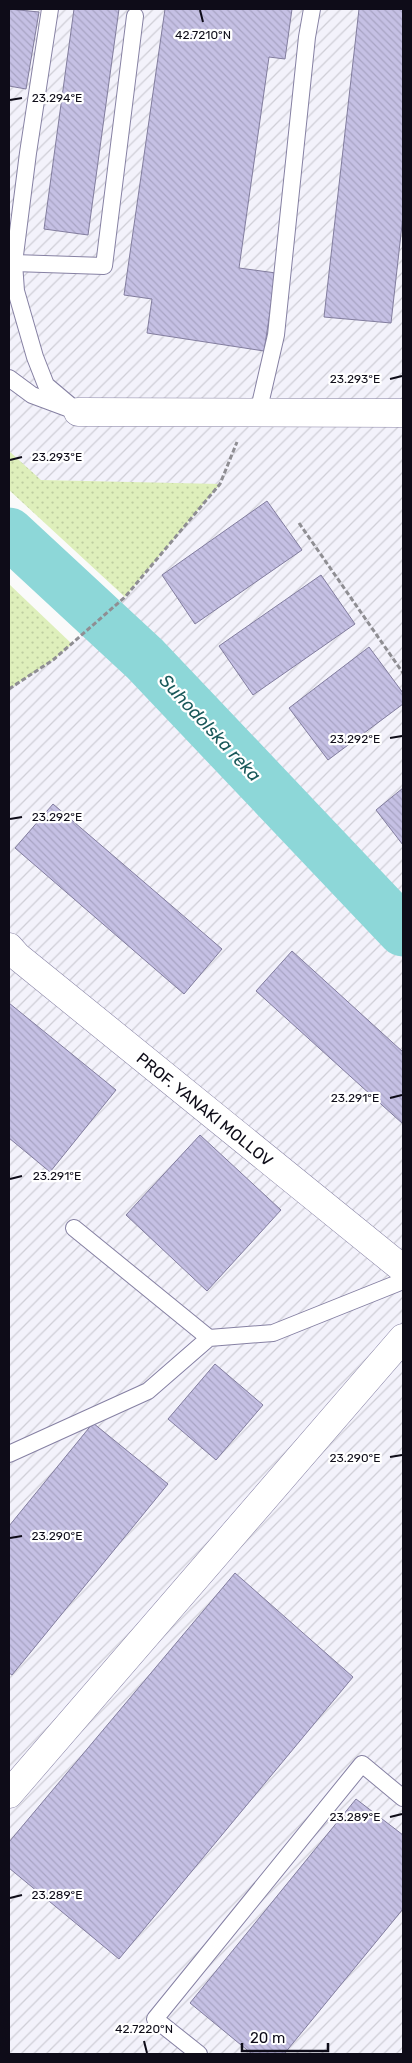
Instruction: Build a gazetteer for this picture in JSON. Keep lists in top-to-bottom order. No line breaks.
{"streets":{"street":["PROF. YANAKI MOLLOV"]},"water":["Suhodolska reka"],"scale_bar":"20 m","coordinates":["42.7210°N","23.294°E","23.293°E","23.292°E","23.291°E","23.290°E","23.289°E","42.7220°N"]}
